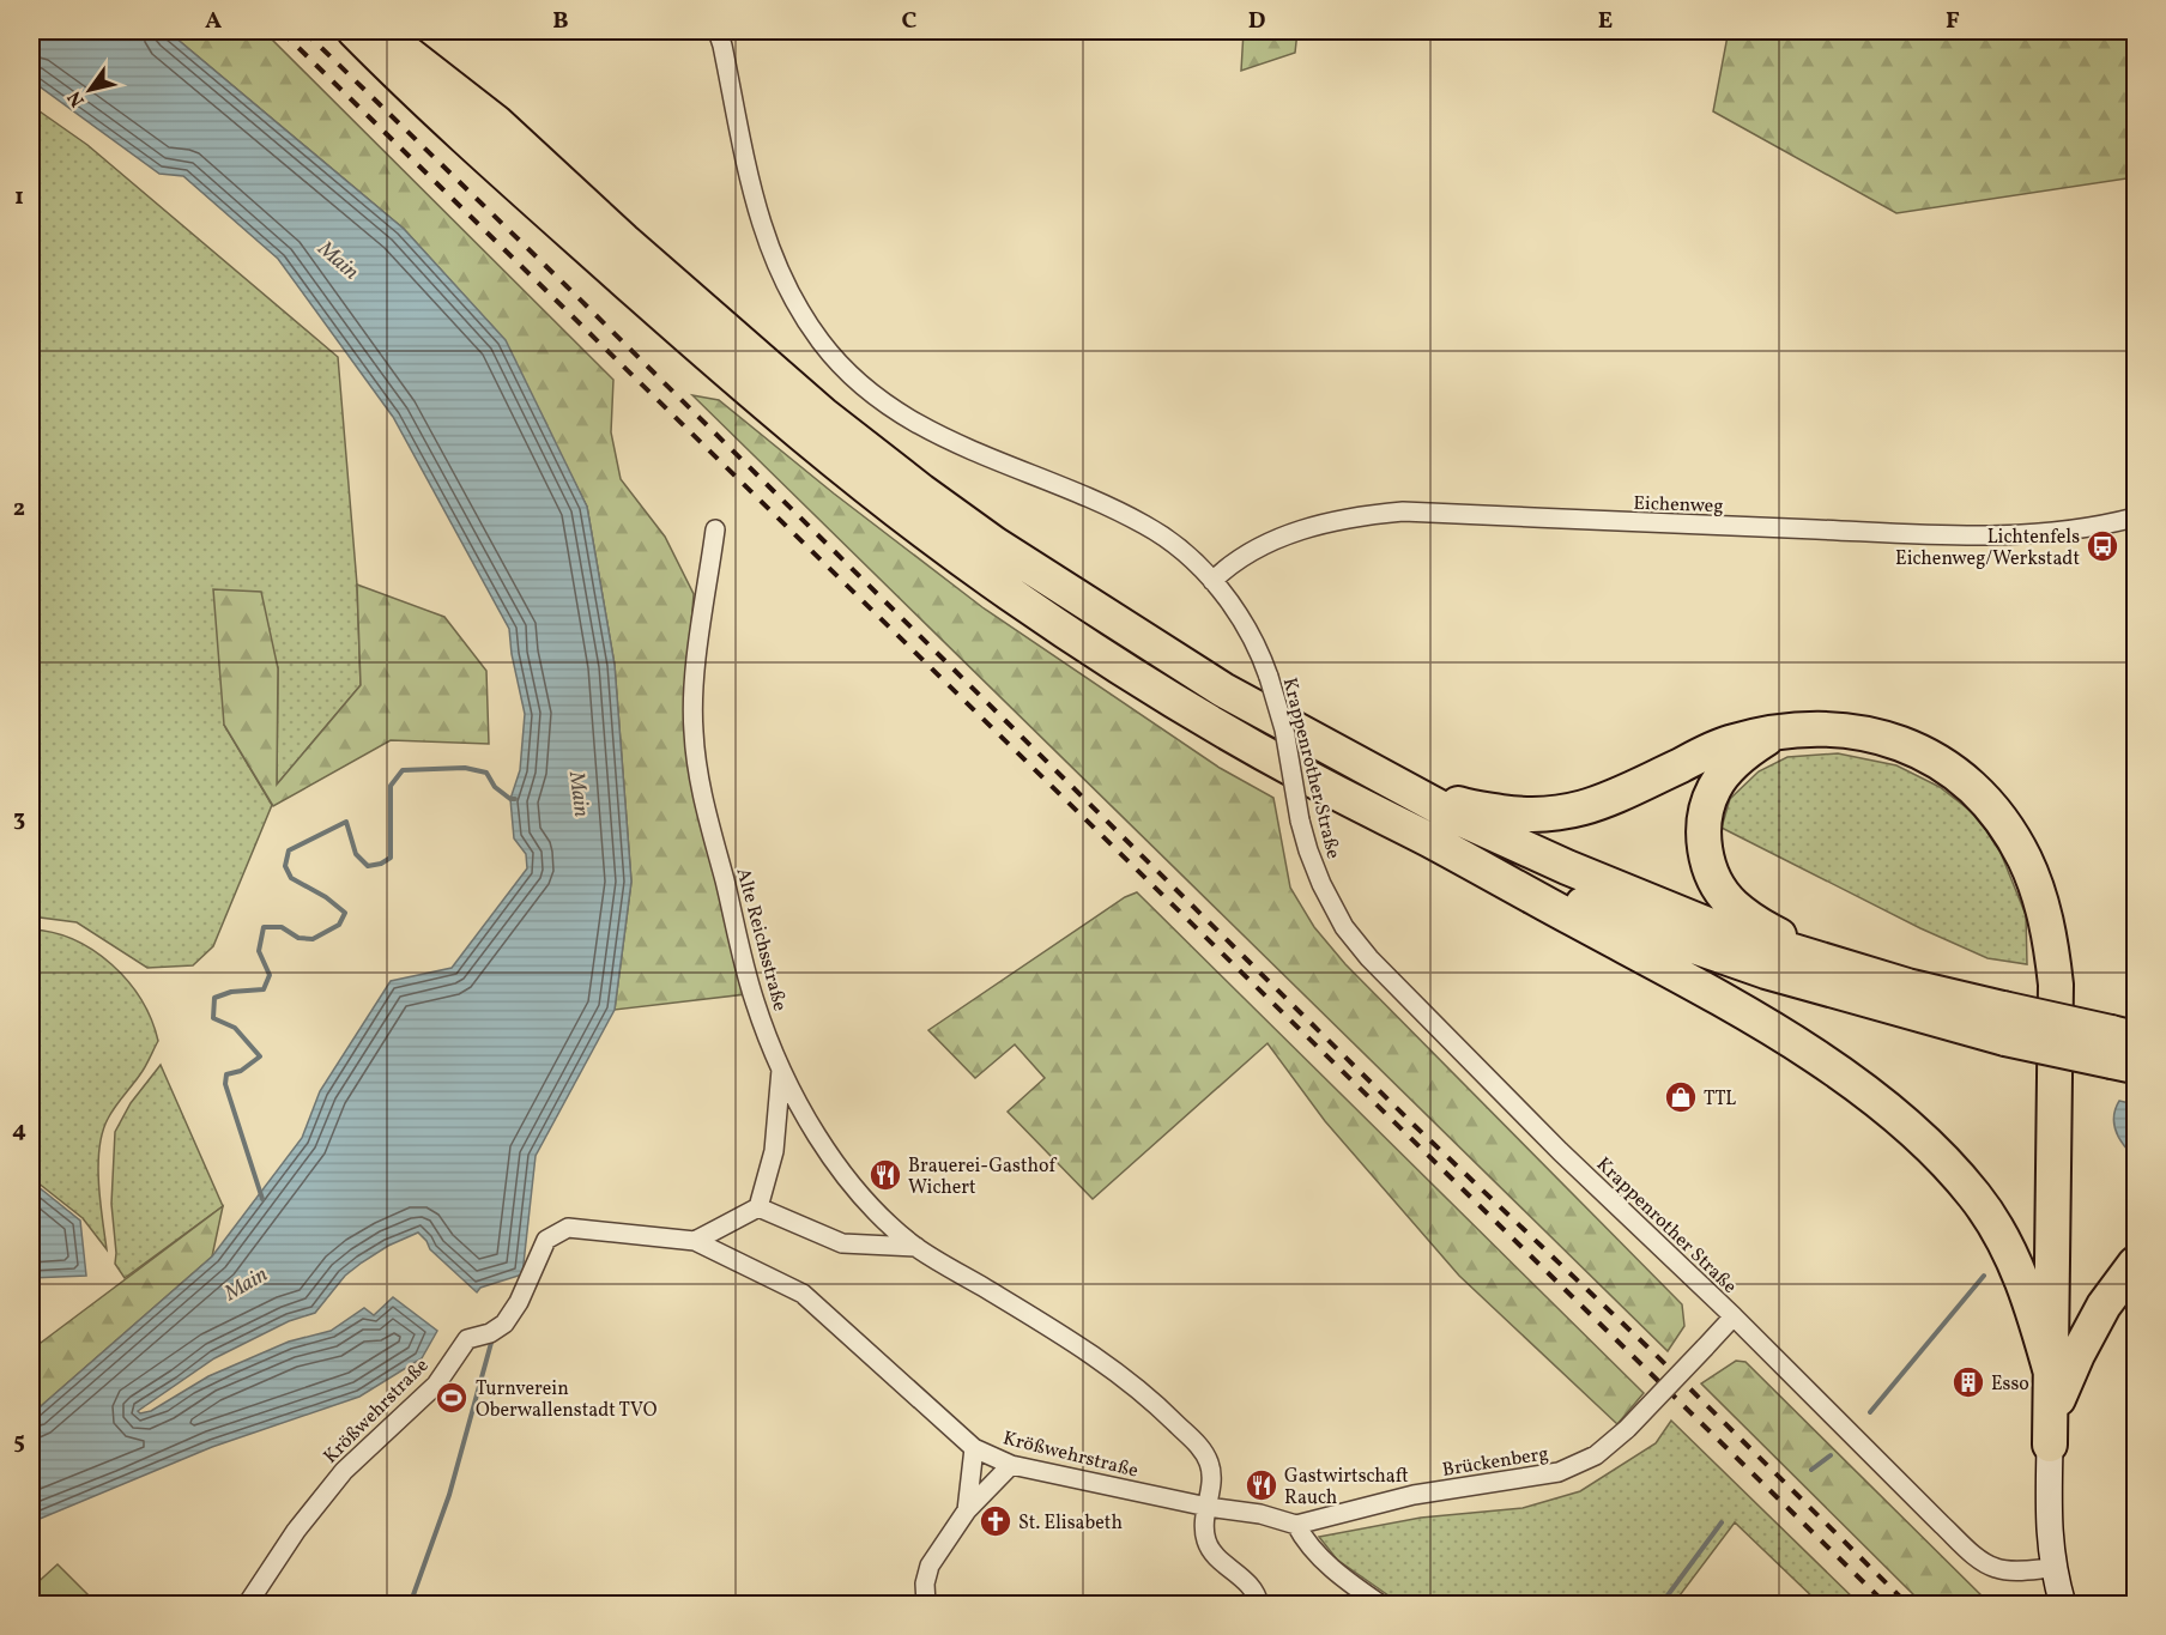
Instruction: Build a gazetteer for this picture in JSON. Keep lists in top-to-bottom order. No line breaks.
{"streets":{"street":["Eichenweg","Krappenrother Straße","Alte Reichsstraße","Krößwehrstraße","Brückenberg"]},"crossings":[["Eichenweg","Krappenrother Straße"],["Krappenrother Straße","Brückenberg"],["Alte Reichsstraße","Krößwehrstraße"]],"water":["Main"],"places":{"bus stop":["Lichtenfels Eichenweg/Werkstadt"],"shop":["TTL"],"restaurant":["Brauerei-Gasthof Wichert","Gastwirtschaft Rauch"],"building":["Esso"],"sports":["Turnverein Oberwallenstadt TVO"],"church":["St. Elisabeth"]},"north":"bottom left","grid":{"columns":["A","B","C","D","E","F"],"rows":["1","2","3","4","5"]}}
